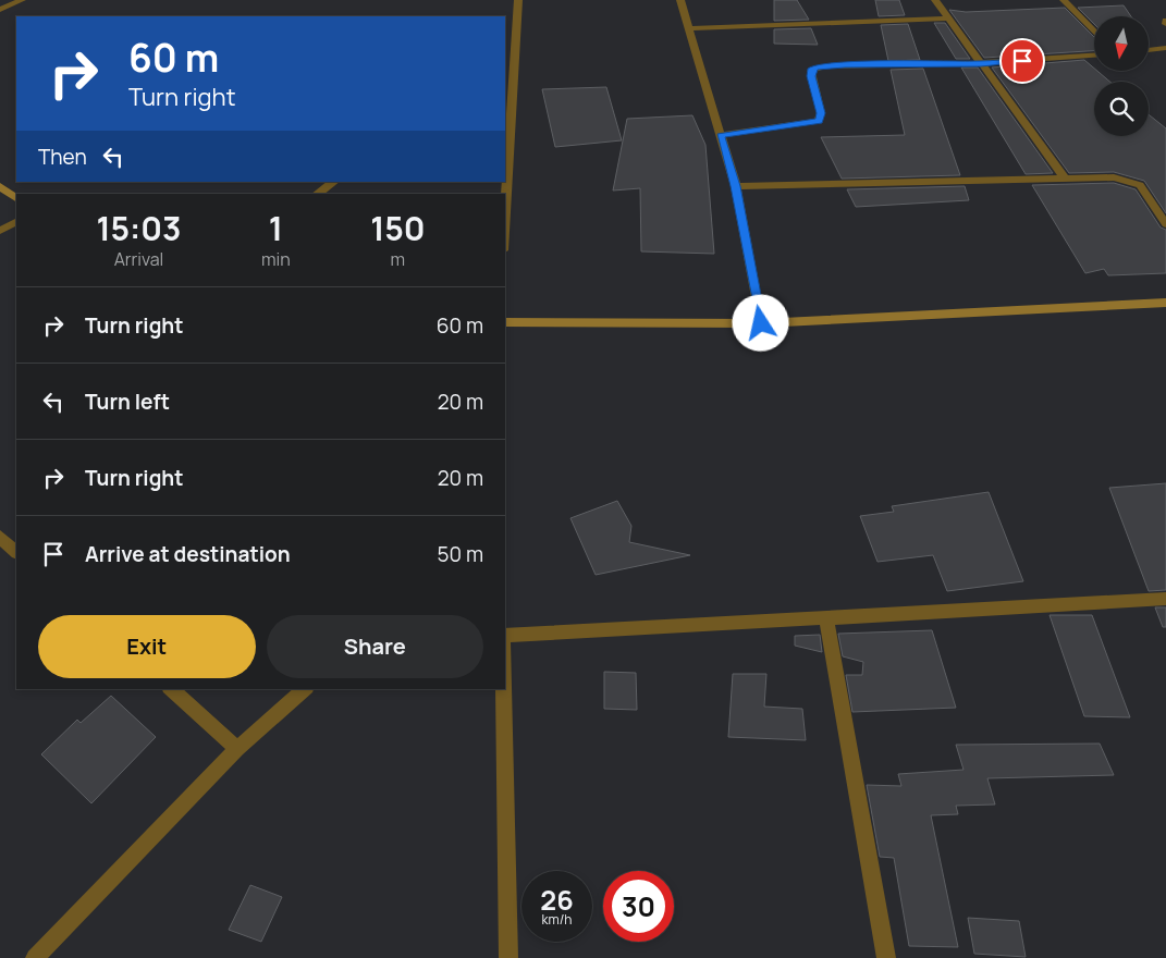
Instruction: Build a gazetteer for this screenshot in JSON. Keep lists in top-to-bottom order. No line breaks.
{"north":"bottom","page":{"turn":["60 m","Turn right"],"then":"Then","eta":["15:03","Arrival","1","min","150","m"],"list":[{"name":"Turn right","value":"60 m"},{"name":"Turn left","value":"20 m"},{"name":"Turn right","value":"20 m"},{"name":"Arrive at destination","value":"50 m"}],"buttons":["Exit","Share"],"speed":"26 km/h","limit":"30"}}
